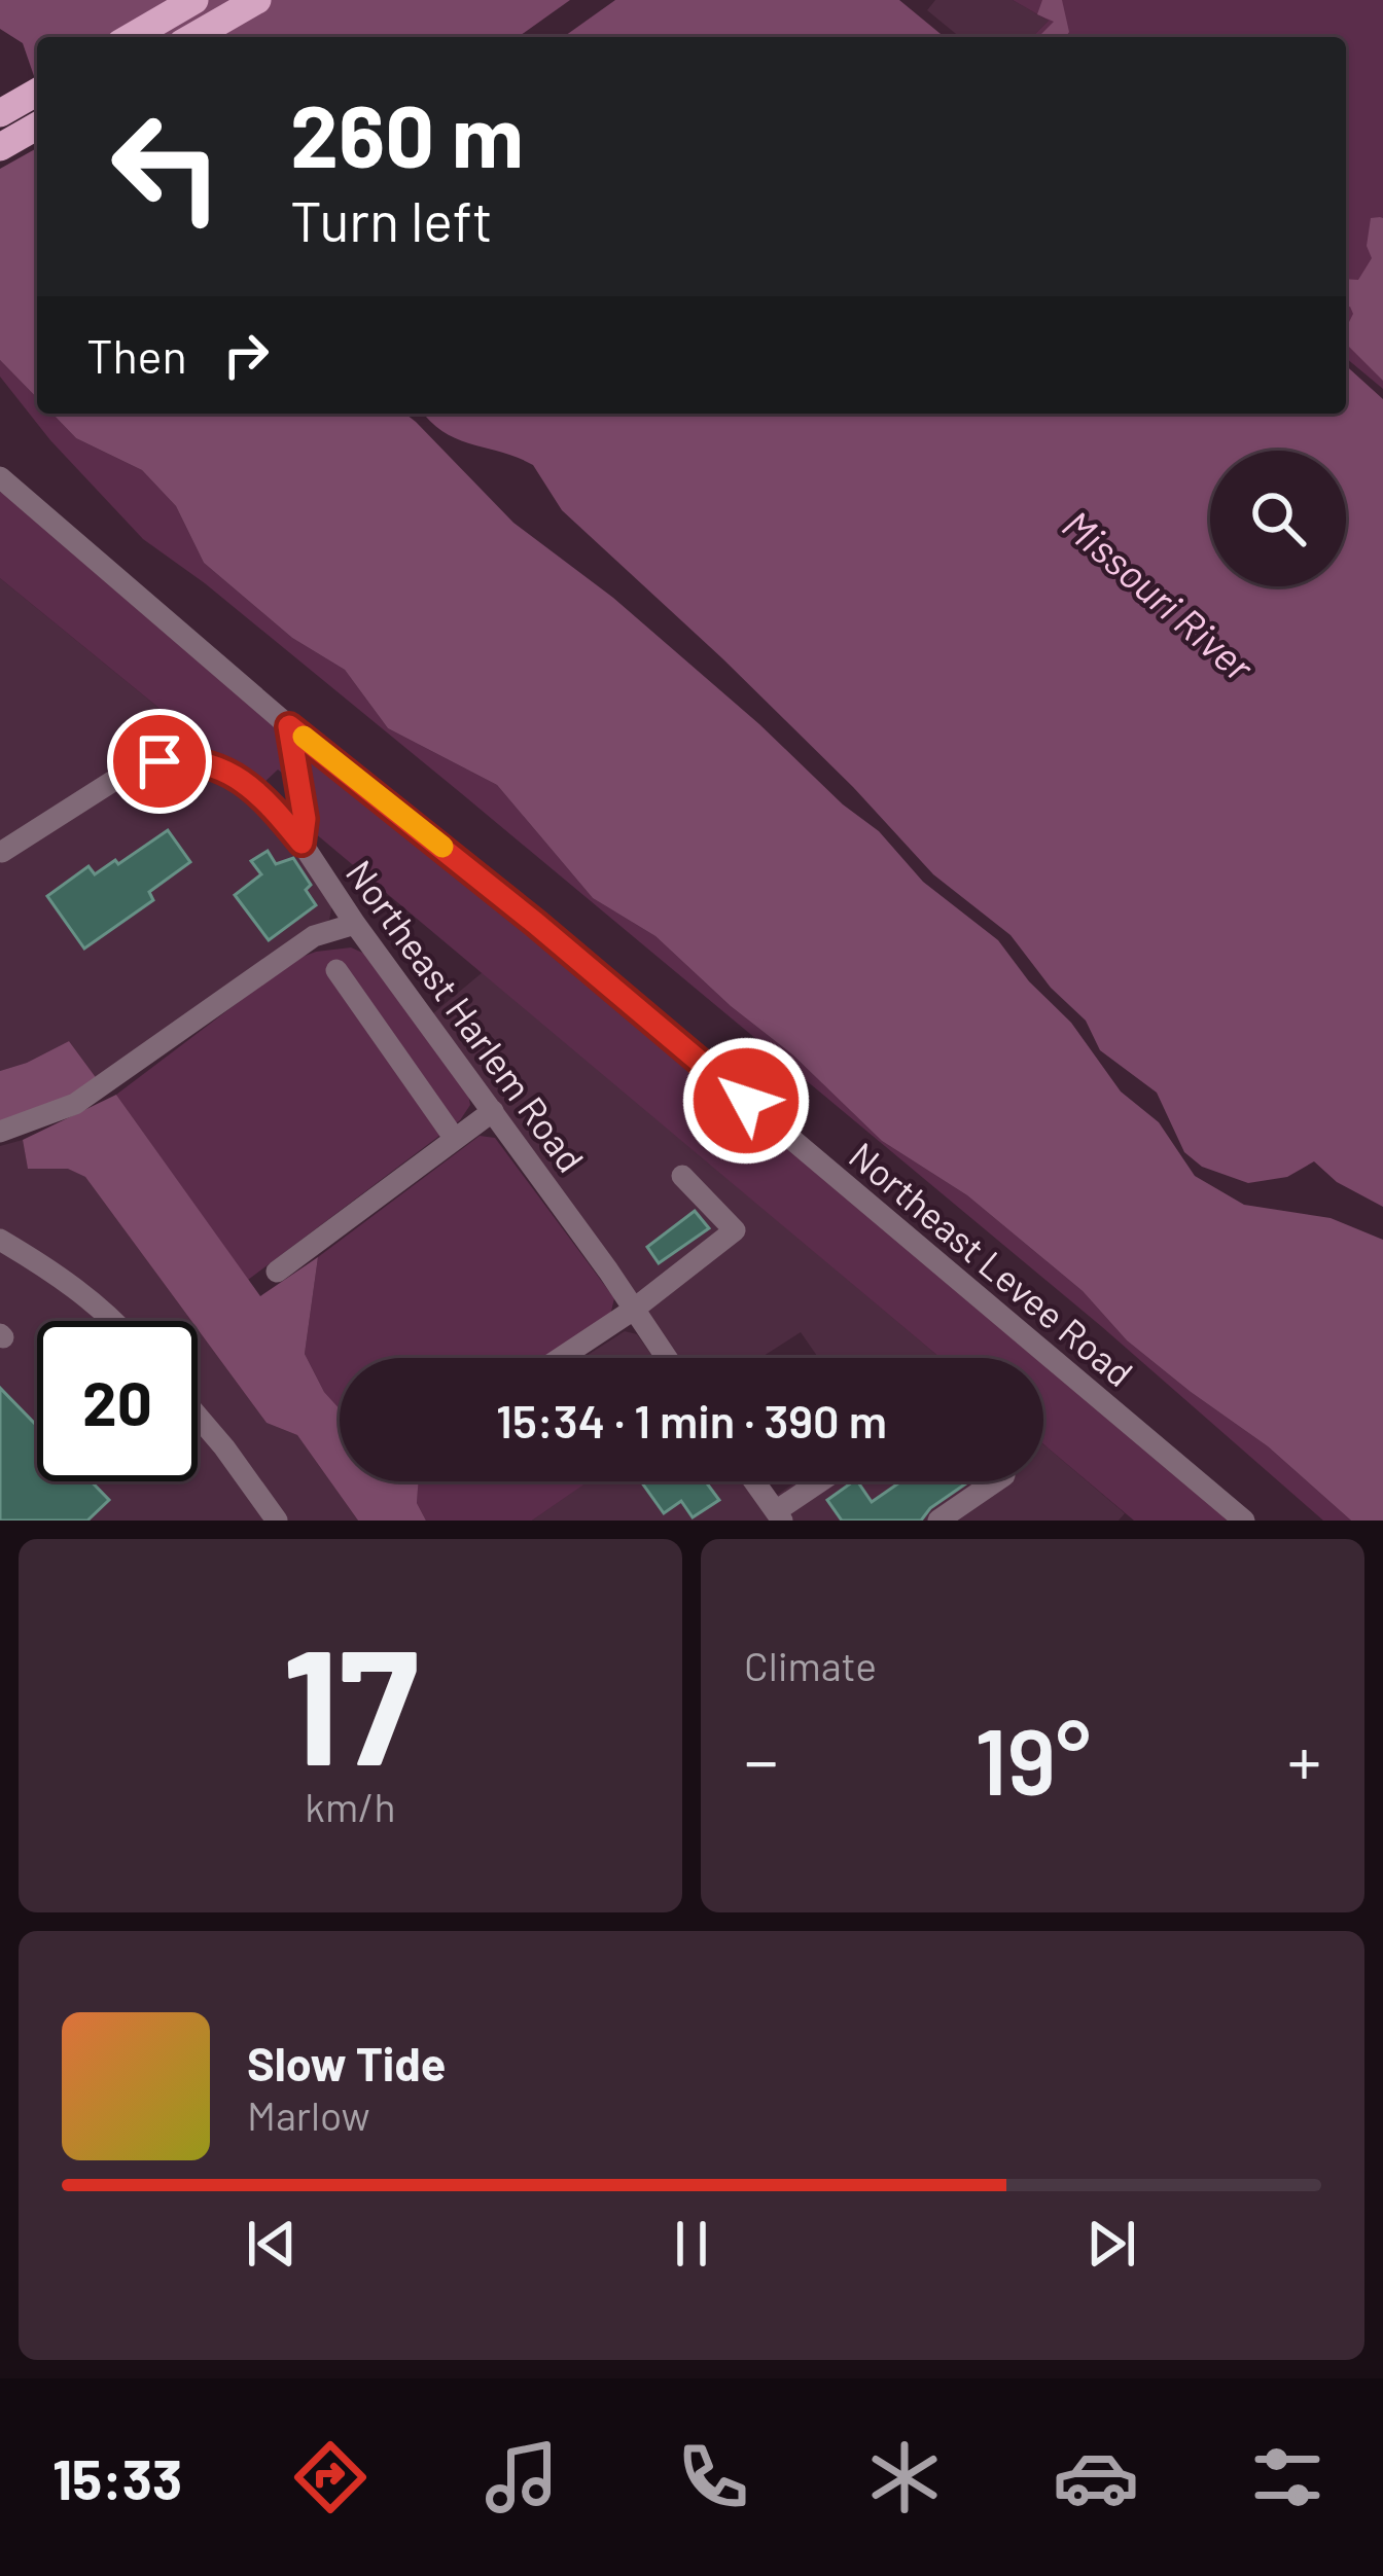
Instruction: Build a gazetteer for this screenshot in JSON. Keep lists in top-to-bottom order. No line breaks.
{"streets":{"street":["Northeast Harlem Road","Northeast Levee Road"]},"water":["Missouri River"],"page":{"turn":["260 m","Turn left"],"then":"Then","limit":"20","trip":"15:34 · 1 min · 390 m","tile":[["17","km/h"],"Climate"],"heat":["−","19°","+"],"song":["Slow Tide","Marlow"],"tabs":"15:33"}}
